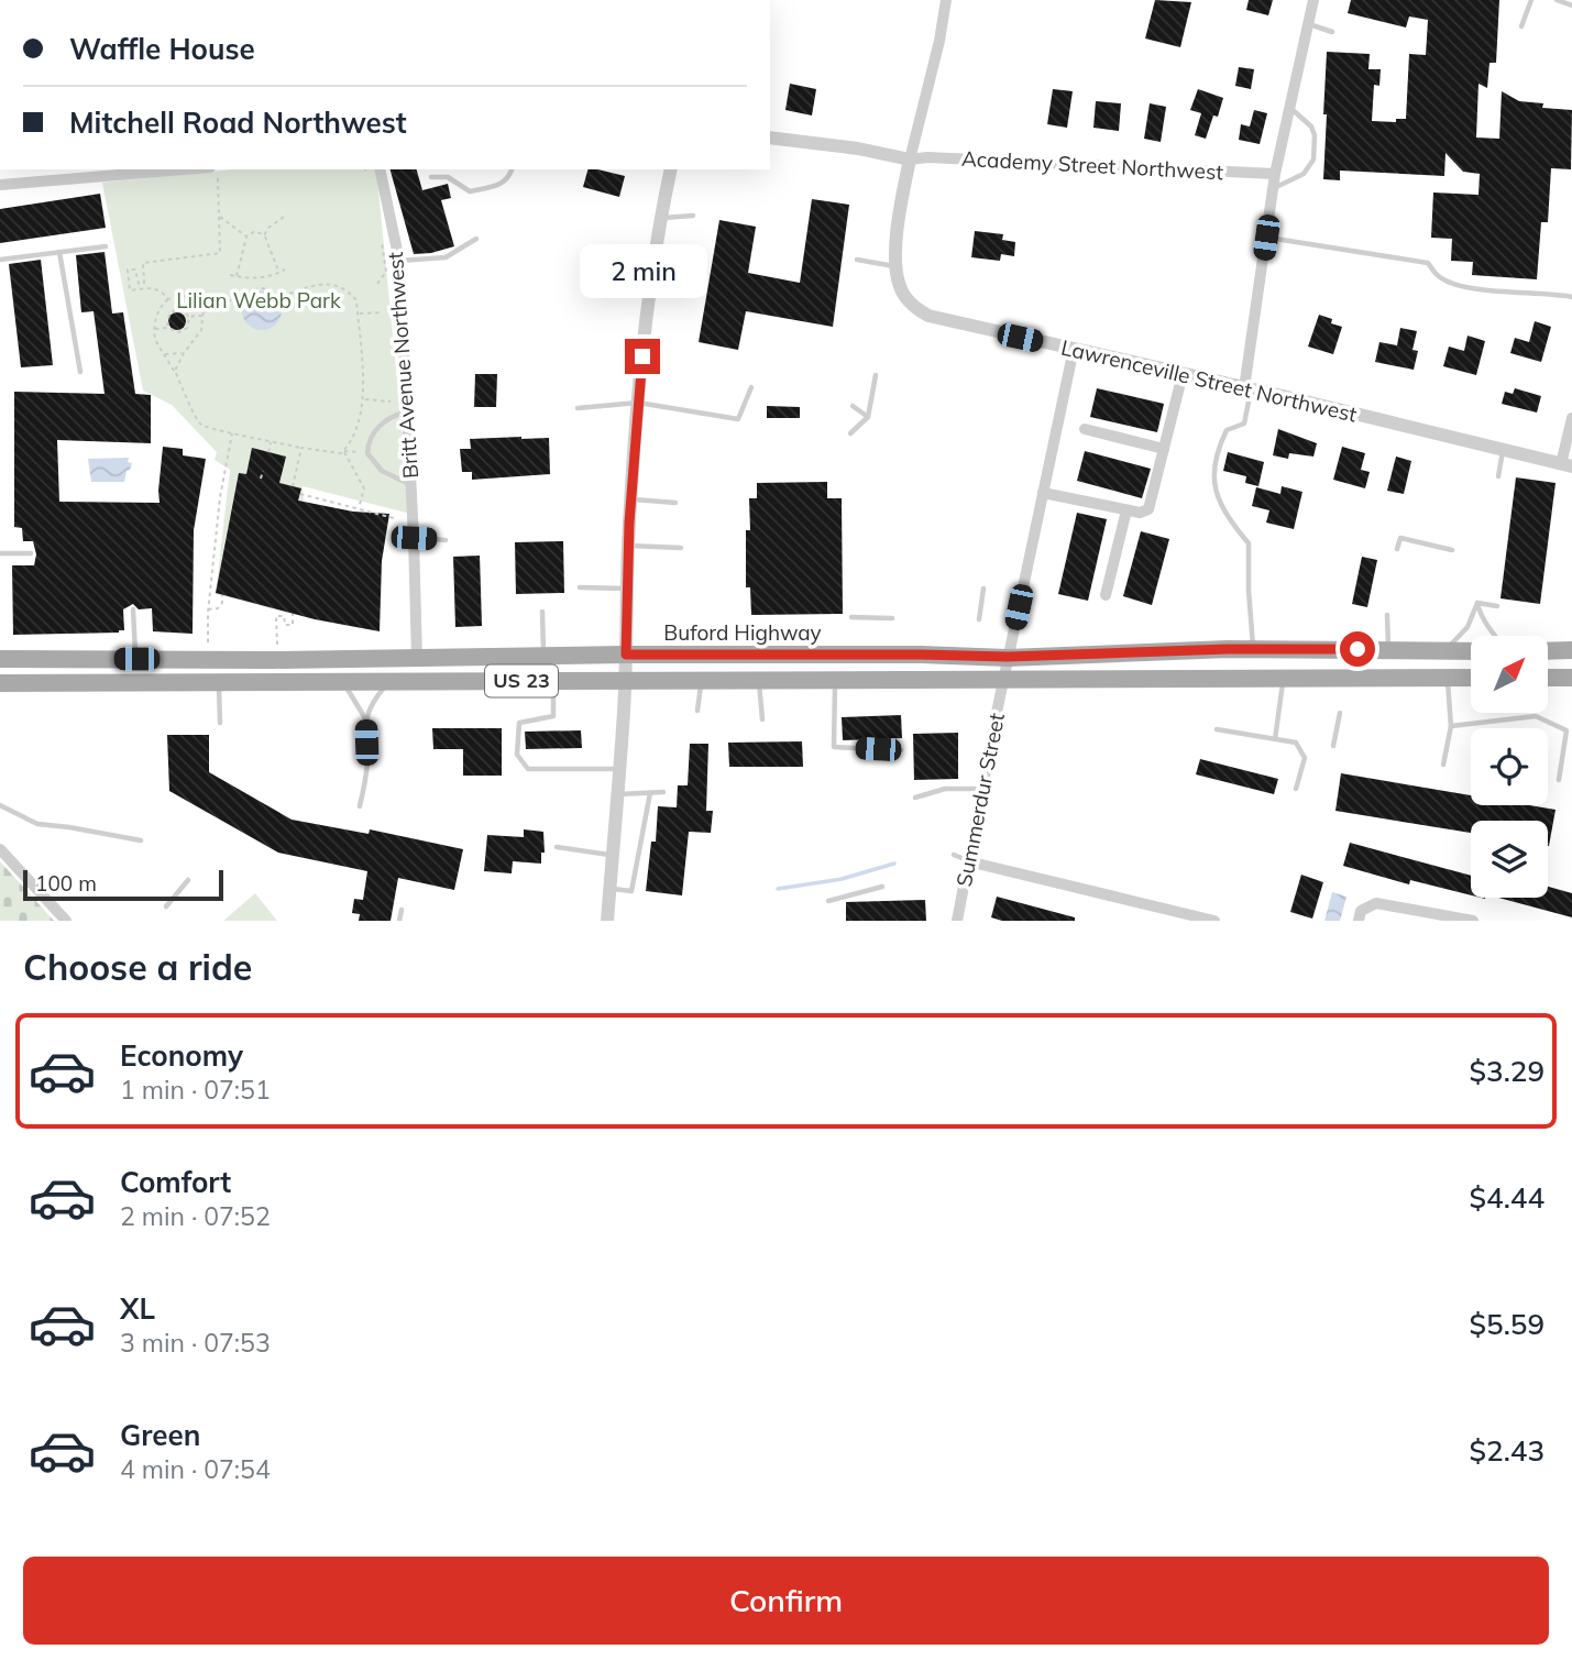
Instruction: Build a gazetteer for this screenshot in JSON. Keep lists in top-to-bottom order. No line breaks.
{"streets":{"main road":["Buford Highway","US 23"],"street":["Academy Street Northwest","Britt Avenue Northwest","Lawrenceville Street Northwest","Summerdur Street"]},"crossings":[["Academy Street Northwest","Lawrenceville Street Northwest"],["Britt Avenue Northwest","Buford Highway"],["Lawrenceville Street Northwest","Summerdur Street"],["Buford Highway","Summerdur Street"],["US 23","Summerdur Street"]],"parks":["Lilian Webb Park"],"scale_bar":"100 m","north":"top right","page":{"banner":["Waffle House","Mitchell Road Northwest"],"bubble":"2 min","scale":"100 m","heading":"Choose a ride","list":[{"name":"Economy","note":"1 min · 07:51","value":"$3.29"},{"name":"Comfort","note":"2 min · 07:52","value":"$4.44"},{"name":"XL","note":"3 min · 07:53","value":"$5.59"},{"name":"Green","note":"4 min · 07:54","value":"$2.43"}],"buttons":"Confirm"}}
